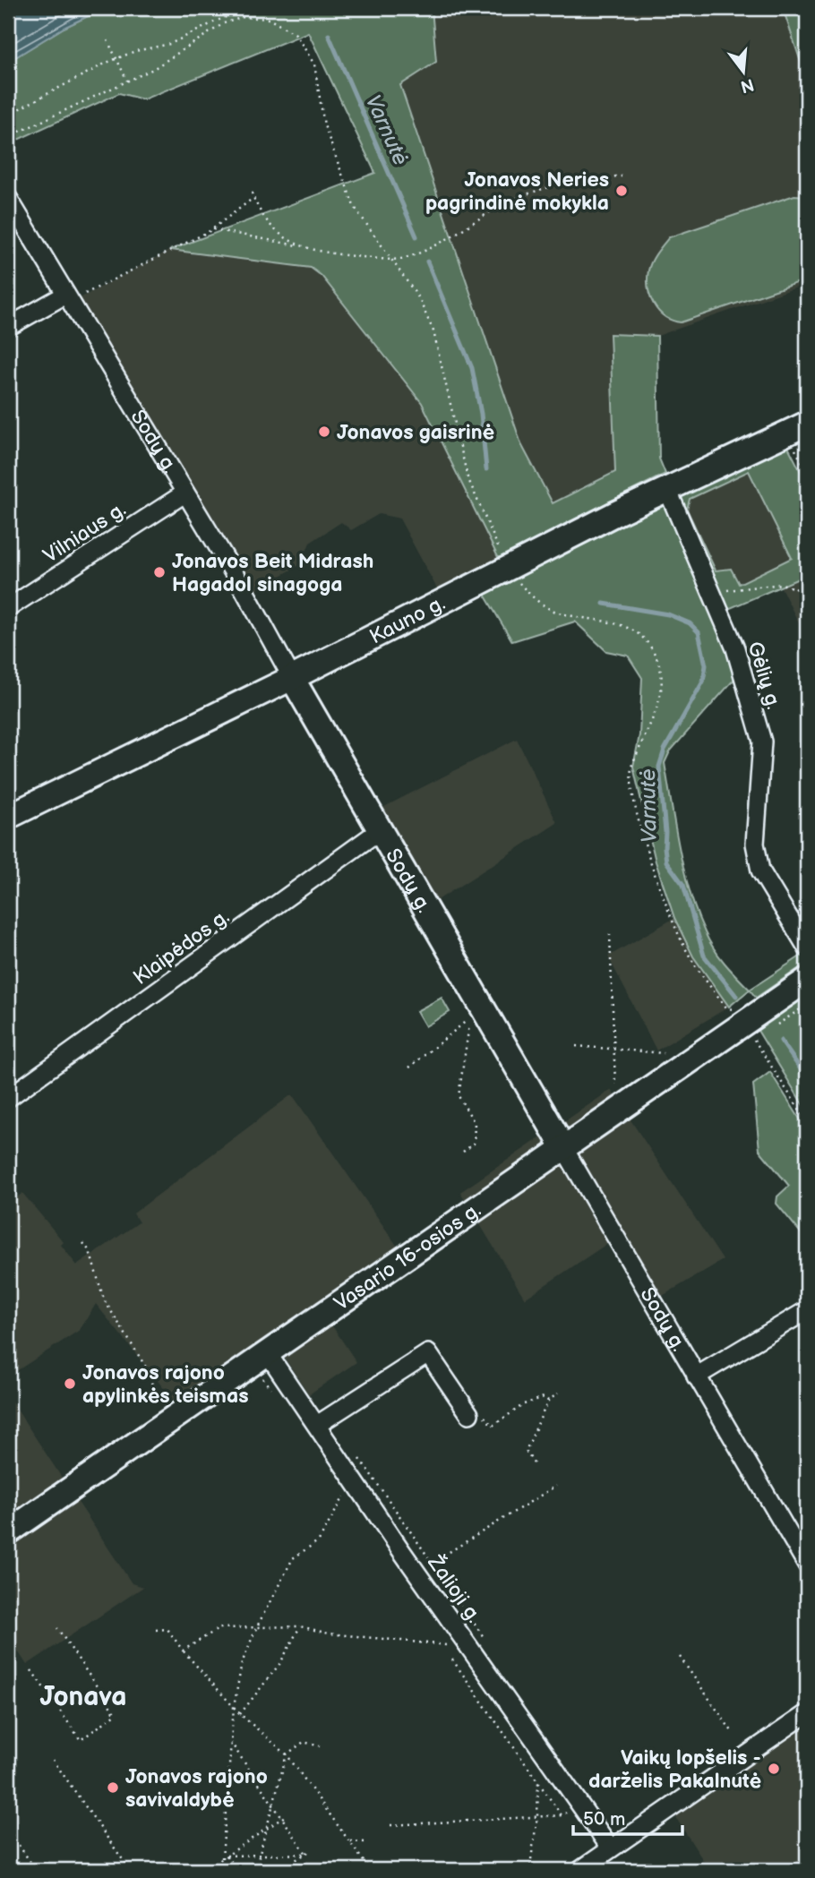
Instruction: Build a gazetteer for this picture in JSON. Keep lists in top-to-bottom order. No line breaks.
{"streets":{"main road":["Sodų g.","Kauno g.","Vasario 16-osios g."],"street":["Vilniaus g.","Gėlių g.","Klaipėdos g.","Žalioji g."]},"crossings":[["Sodų g.","Vilniaus g."],["Sodų g.","Kauno g."],["Sodų g.","Klaipėdos g."],["Sodų g.","Vasario 16-osios g."],["Kauno g.","Gėlių g."],["Vasario 16-osios g.","Žalioji g."]],"districts":["Jonava"],"water":["Varnutė"],"places":["Jonavos Neries pagrindinė mokykla","Jonavos gaisrinė","Jonavos Beit Midrash Hagadol sinagoga","Jonavos rajono apylinkės teismas","Vaikų lopšelis - darželis Pakalnutė","Jonavos rajono savivaldybė"],"scale_bar":"50 m","north":"bottom"}
